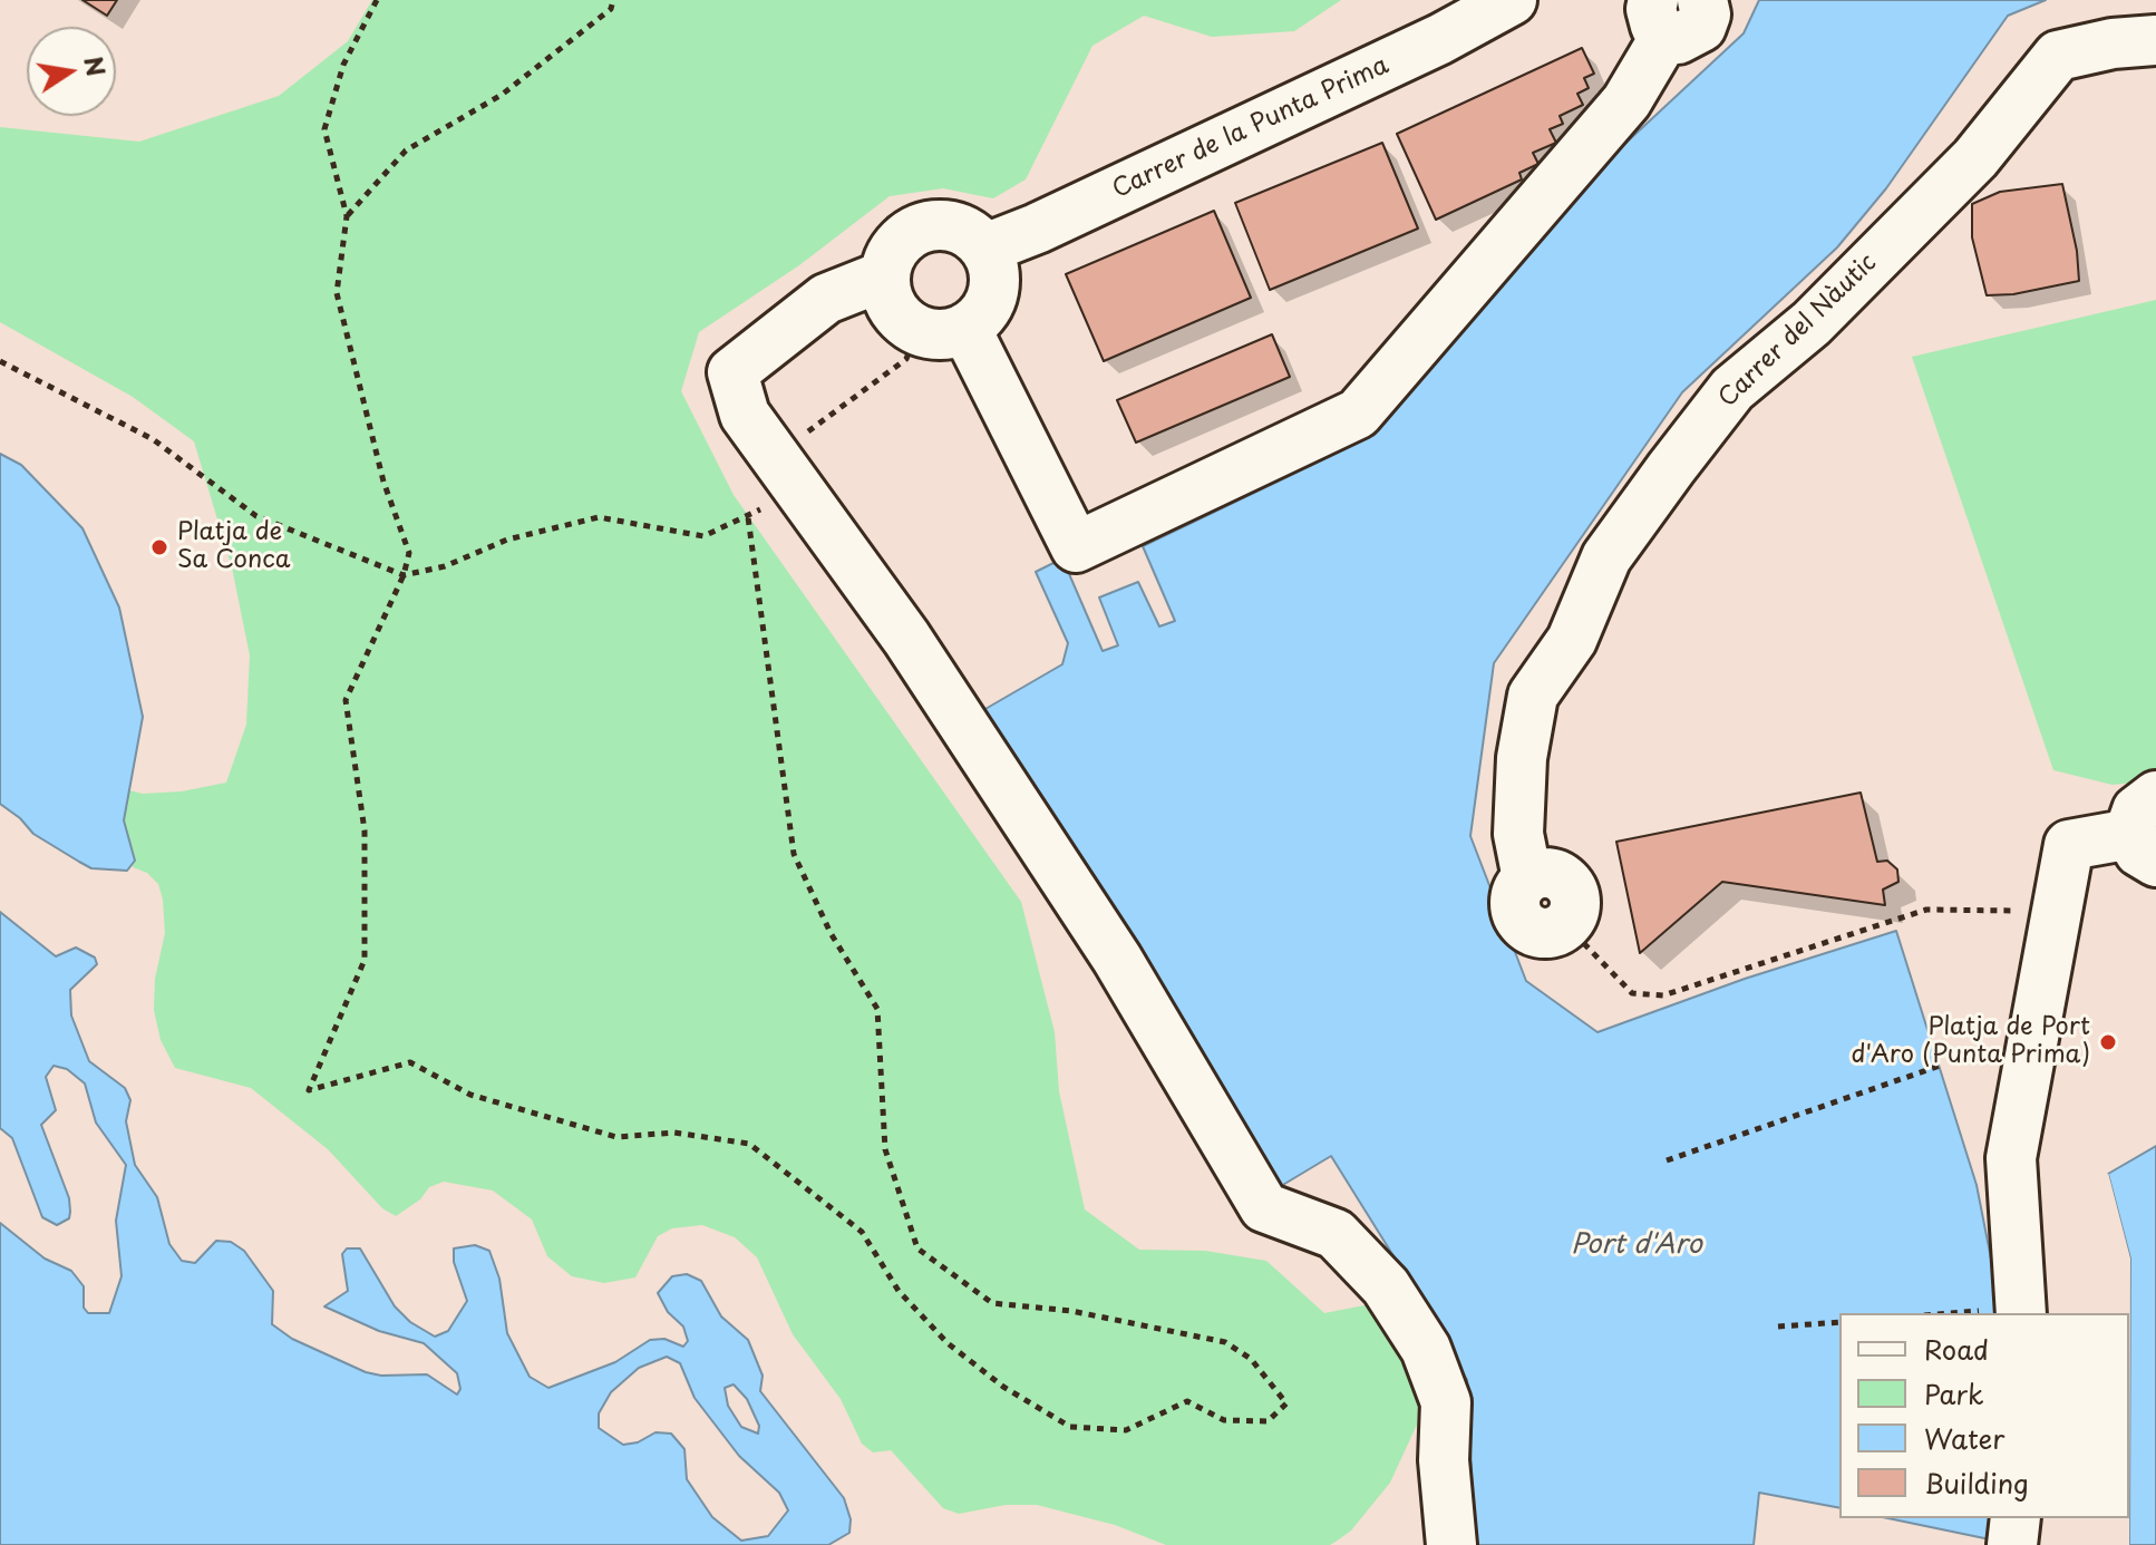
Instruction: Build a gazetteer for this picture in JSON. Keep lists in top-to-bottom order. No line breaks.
{"streets":{"street":["Carrer de la Punta Prima","Carrer del Nàutic"]},"water":["Port d'Aro"],"places":["Platja de Sa Conca","Platja de Port d'Aro (Punta Prima)"],"legend":["Road","Park","Water","Building"],"north":"right"}
